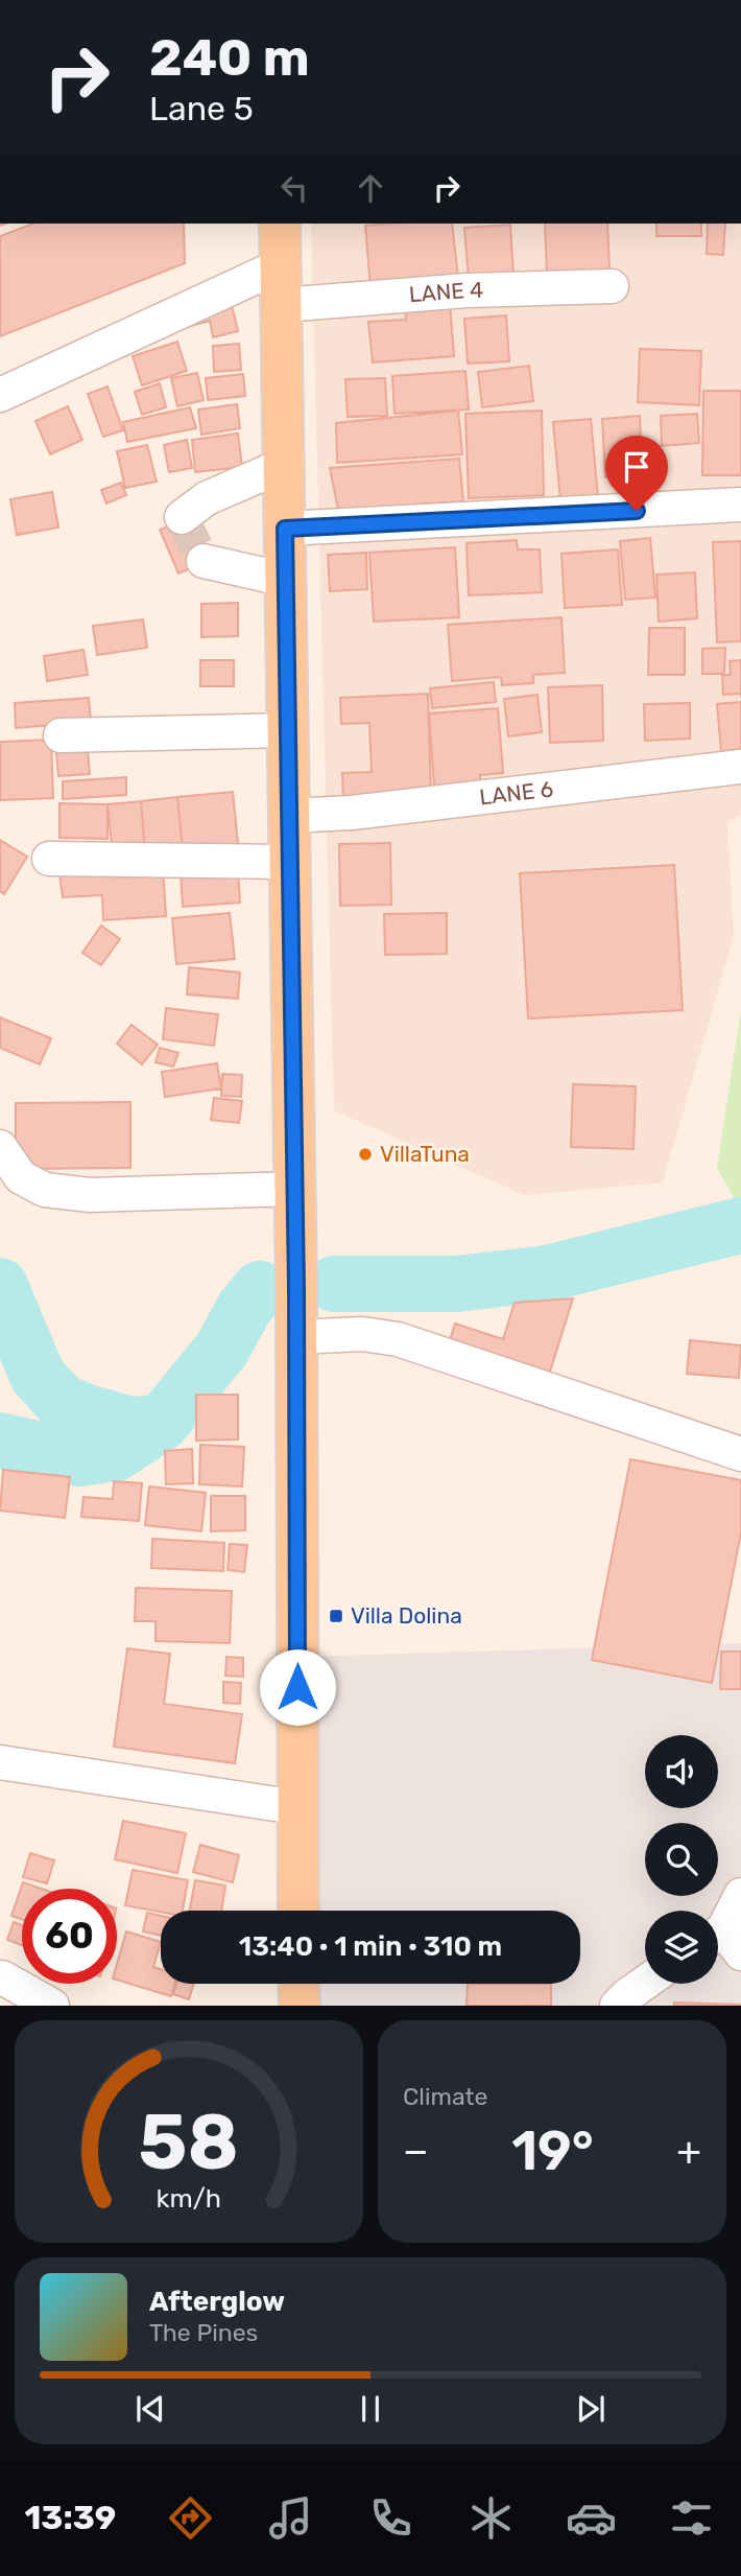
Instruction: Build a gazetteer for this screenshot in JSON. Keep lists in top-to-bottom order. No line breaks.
{"streets":{"street":["LANE 4","LANE 6"]},"places":{"other":["VillaTuna"],"transit":["Villa Dolina"]},"page":{"turn":["240 m","Lane 5"],"limit":"60","trip":"13:40 · 1 min · 310 m","tile":"Climate","heat":["−","19°","+"],"song":["Afterglow","The Pines"],"tabs":"13:39","gauge":["58","km/h"]}}
